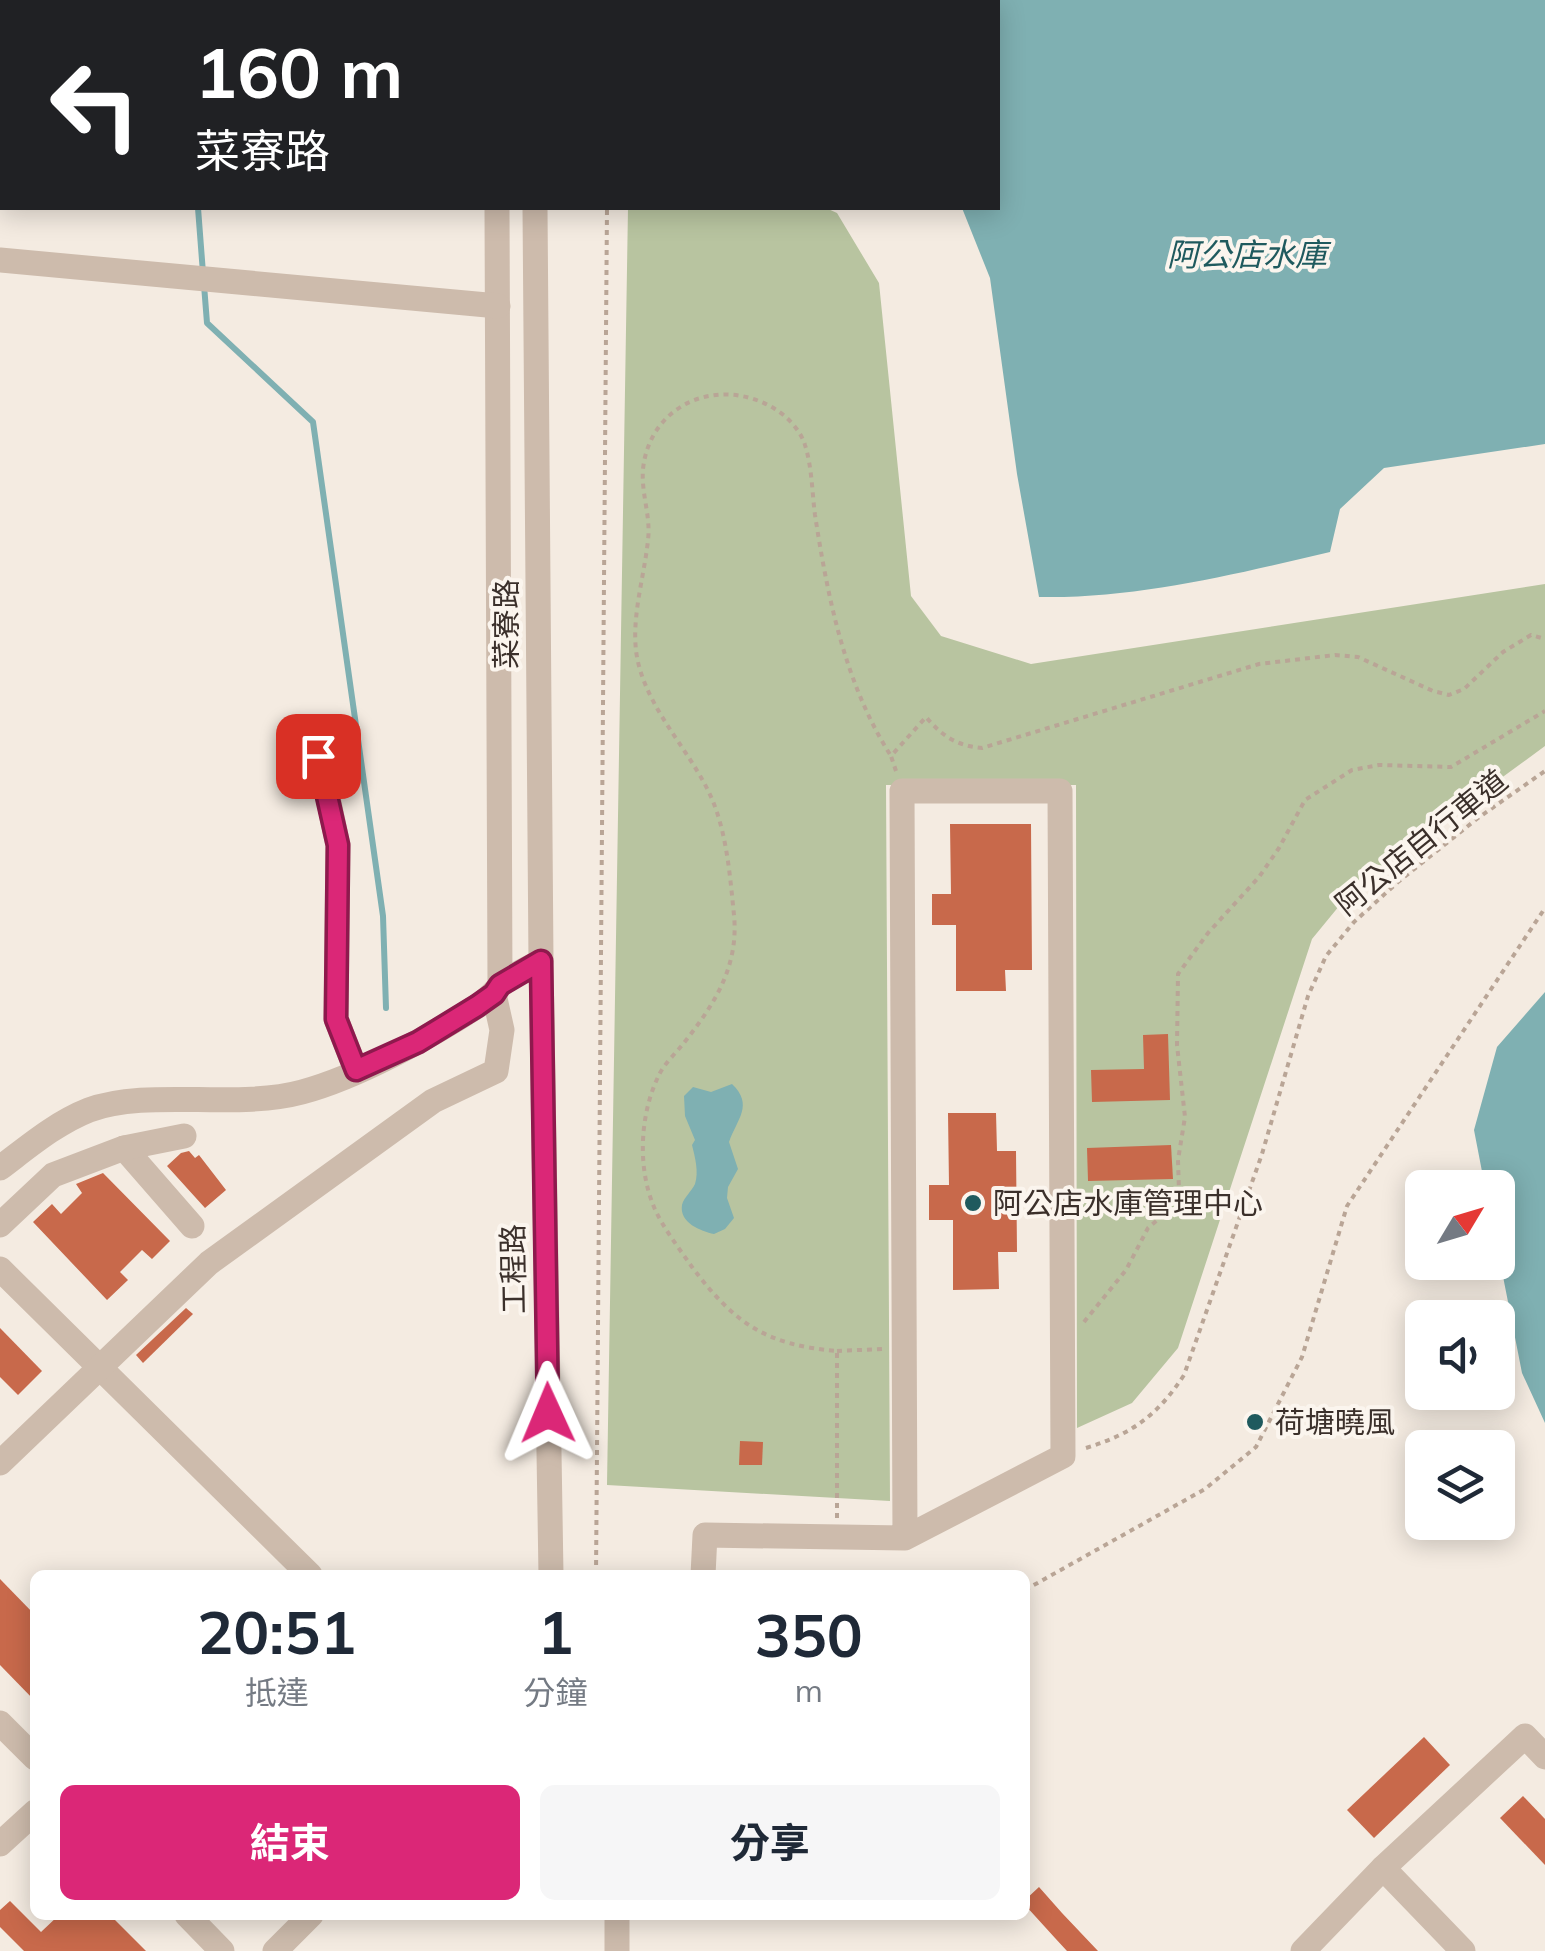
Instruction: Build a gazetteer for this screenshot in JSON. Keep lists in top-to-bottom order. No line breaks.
{"streets":{"street":["菜寮路","工程路"],"path":["阿公店自行車道"]},"crossings":[["菜寮路","工程路"]],"water":["阿公店水庫"],"places":["阿公店水庫管理中心","荷塘曉風"],"north":"top right","page":{"turn":["160 m","菜寮路"],"eta":["20:51","抵達","1","分鐘","350","m"],"buttons":["結束","分享"]}}
